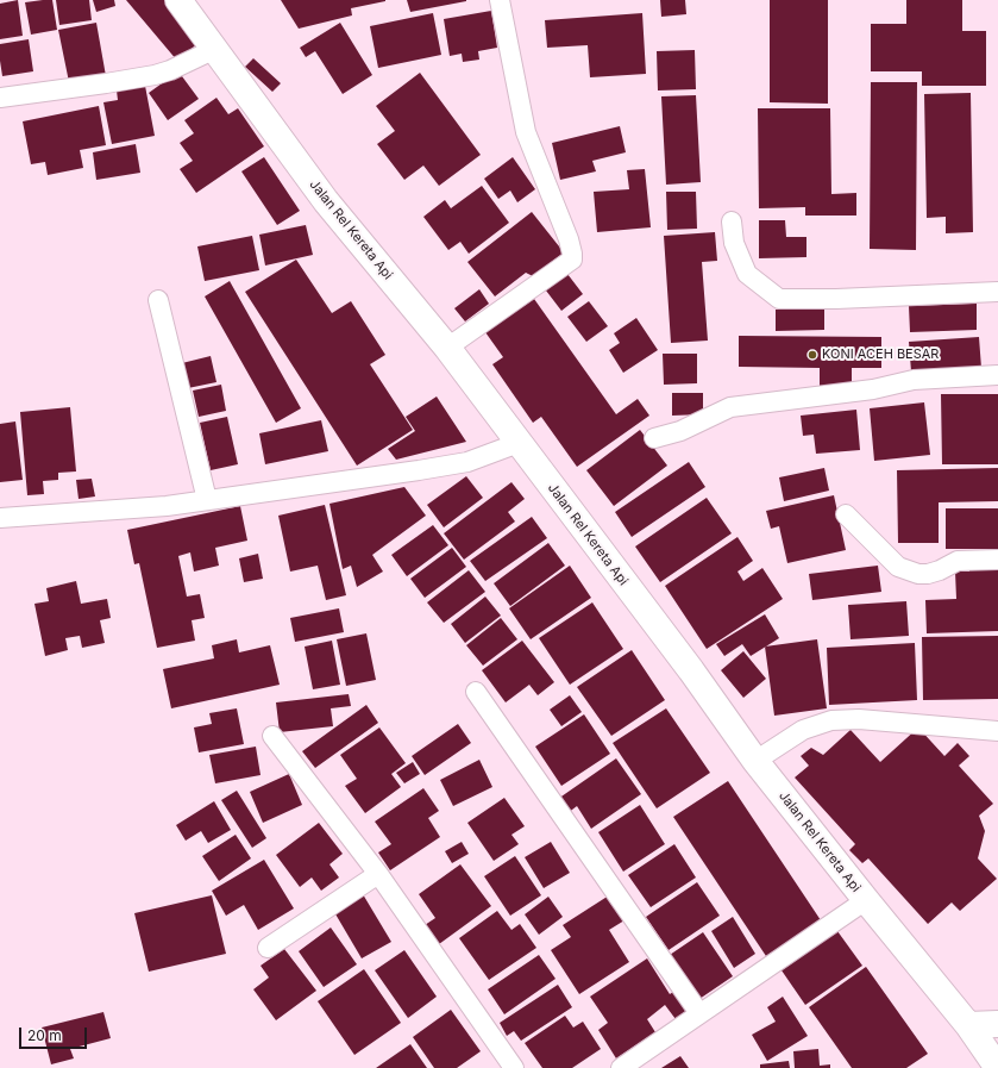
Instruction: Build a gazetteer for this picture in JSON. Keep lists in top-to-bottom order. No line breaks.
{"streets":{"main road":["Jalan Rel Kereta Api"]},"places":["KONI ACEH BESAR"],"scale_bar":"20 m"}
